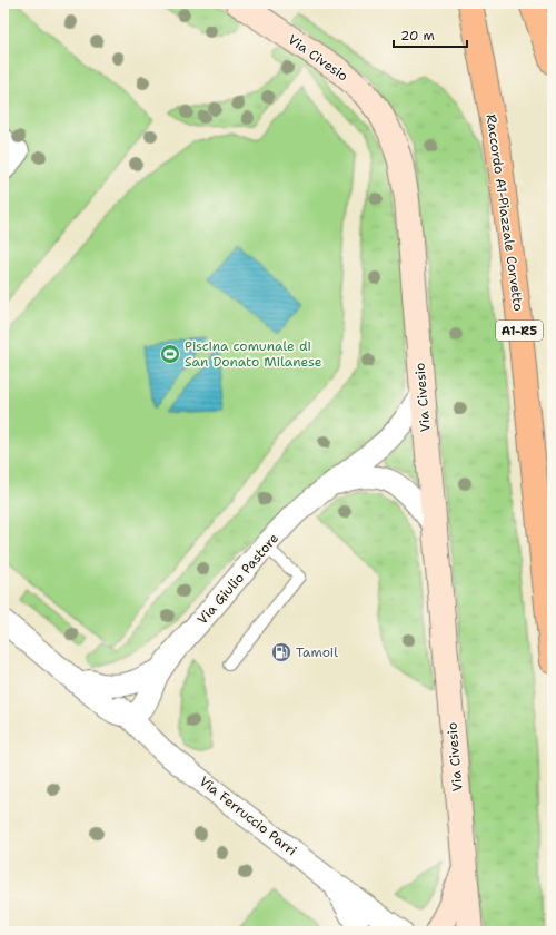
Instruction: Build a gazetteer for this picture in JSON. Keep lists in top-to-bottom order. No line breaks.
{"streets":{"highway":["Raccordo A1-Piazzale Corvetto","A1-R5"],"street":["Via Civesio","Via Giulio Pastore","Via Ferruccio Parri"]},"crossings":[["Via Civesio","Via Giulio Pastore"],["Via Giulio Pastore","Via Ferruccio Parri"]],"places":{"sports":["Piscina comunale di San Donato Milanese"],"fuel station":["Tamoil"]},"scale_bar":"20 m"}
